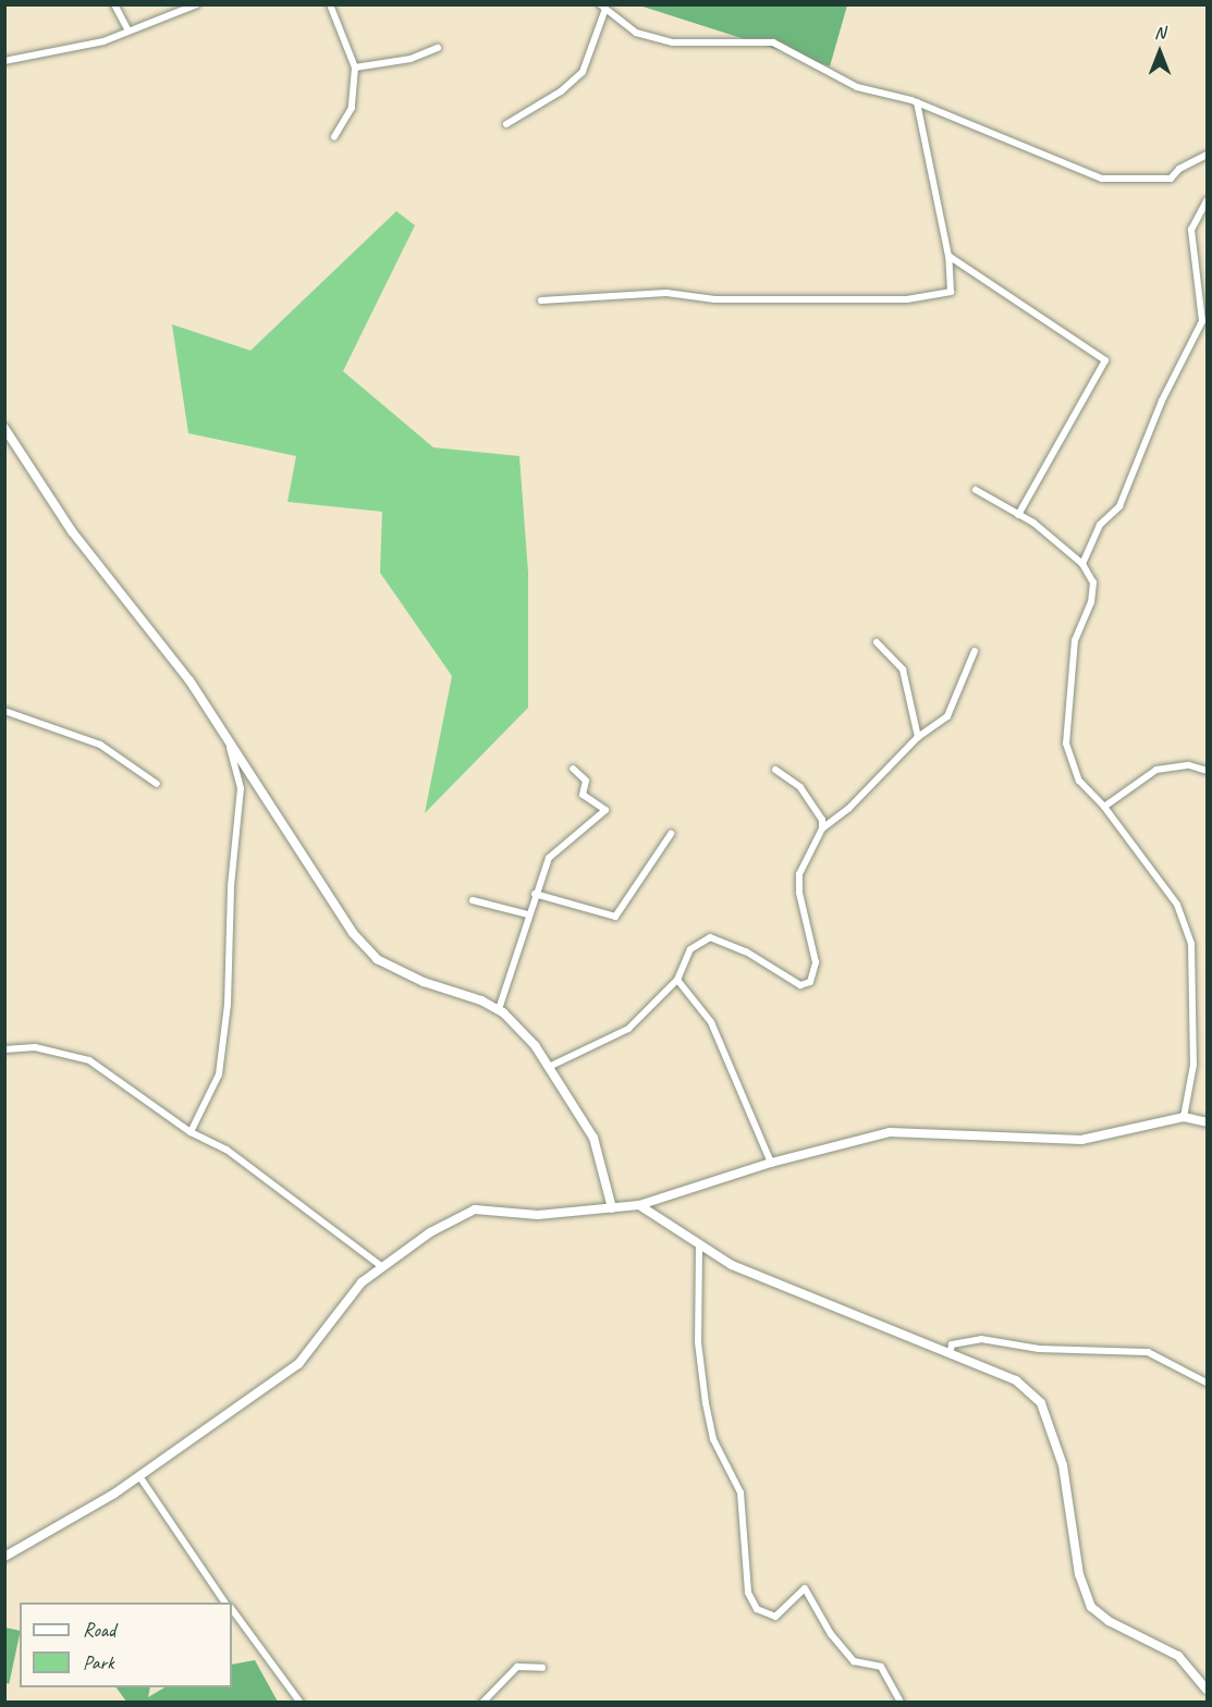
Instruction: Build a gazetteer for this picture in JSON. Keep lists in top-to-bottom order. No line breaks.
{"legend":["Road","Park"],"north":"top"}
